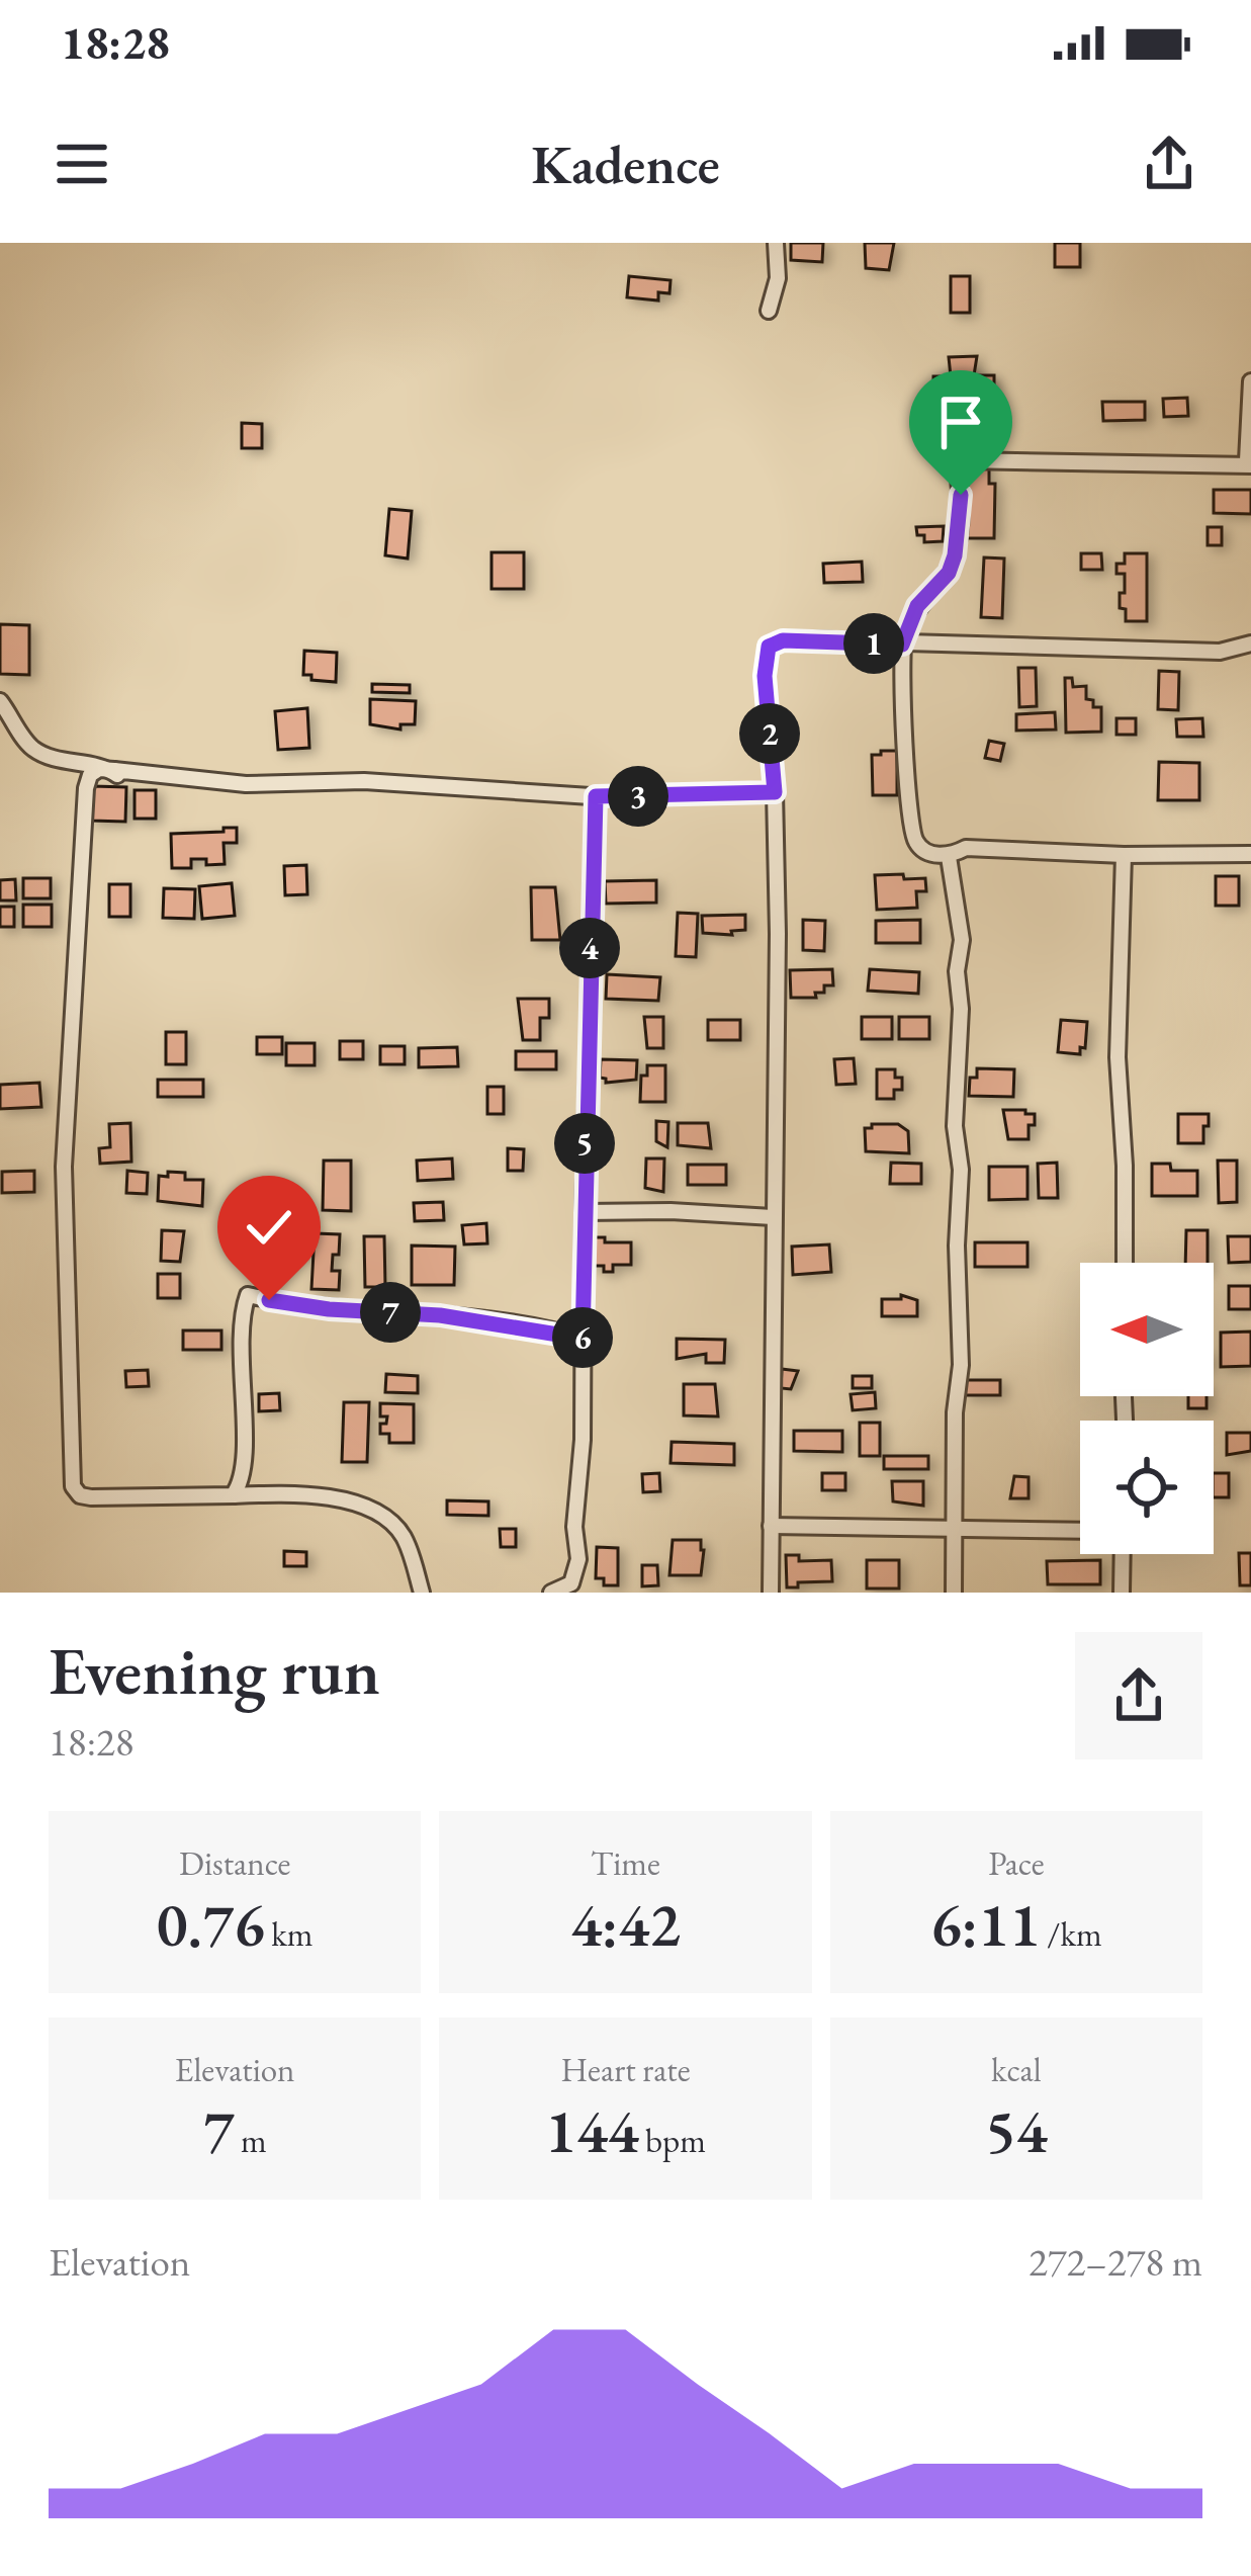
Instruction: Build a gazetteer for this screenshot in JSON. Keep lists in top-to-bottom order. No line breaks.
{"north":"left","page":{"status":"18:28","header":"Kadence","pins":["1","2","3","4","5","7","6"],"heading":["Evening run","18:28"],"stats":[["Distance","0.76 km"],["Time","4:42"],["Pace","6:11 /km"],["Elevation","7 m"],["Heart rate","144 bpm"],["kcal","54"]],"chart":["Elevation","272–278 m"]}}
